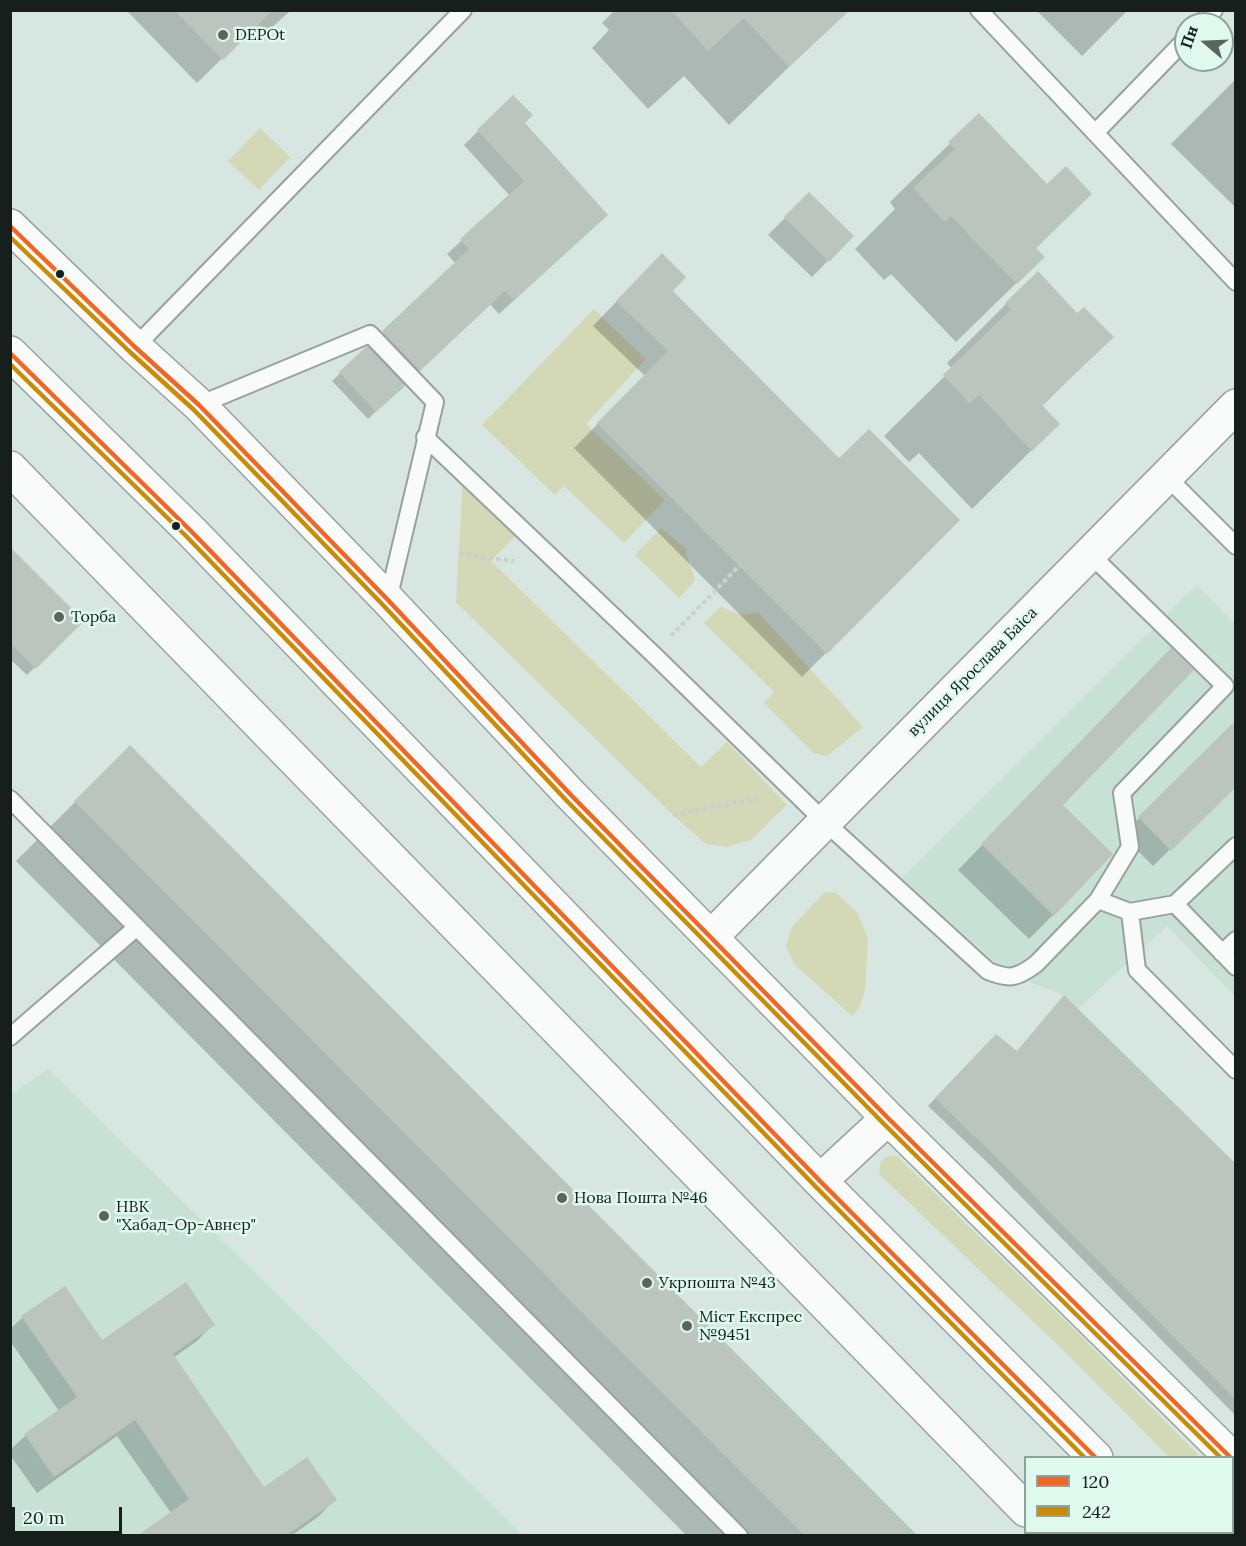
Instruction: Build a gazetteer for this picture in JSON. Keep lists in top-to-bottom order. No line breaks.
{"streets":{"main road":["вулиця Ярослава Баіса"]},"places":["DEPOt","Торба","Нова Пошта №46","НВК \"Хабад-Ор-Авнер\"","Укрпошта №43","Міст Експрес №9451"],"lines":["transit line 120","transit line 242"],"legend":["120","242"],"scale_bar":"20 m","north":"left"}
